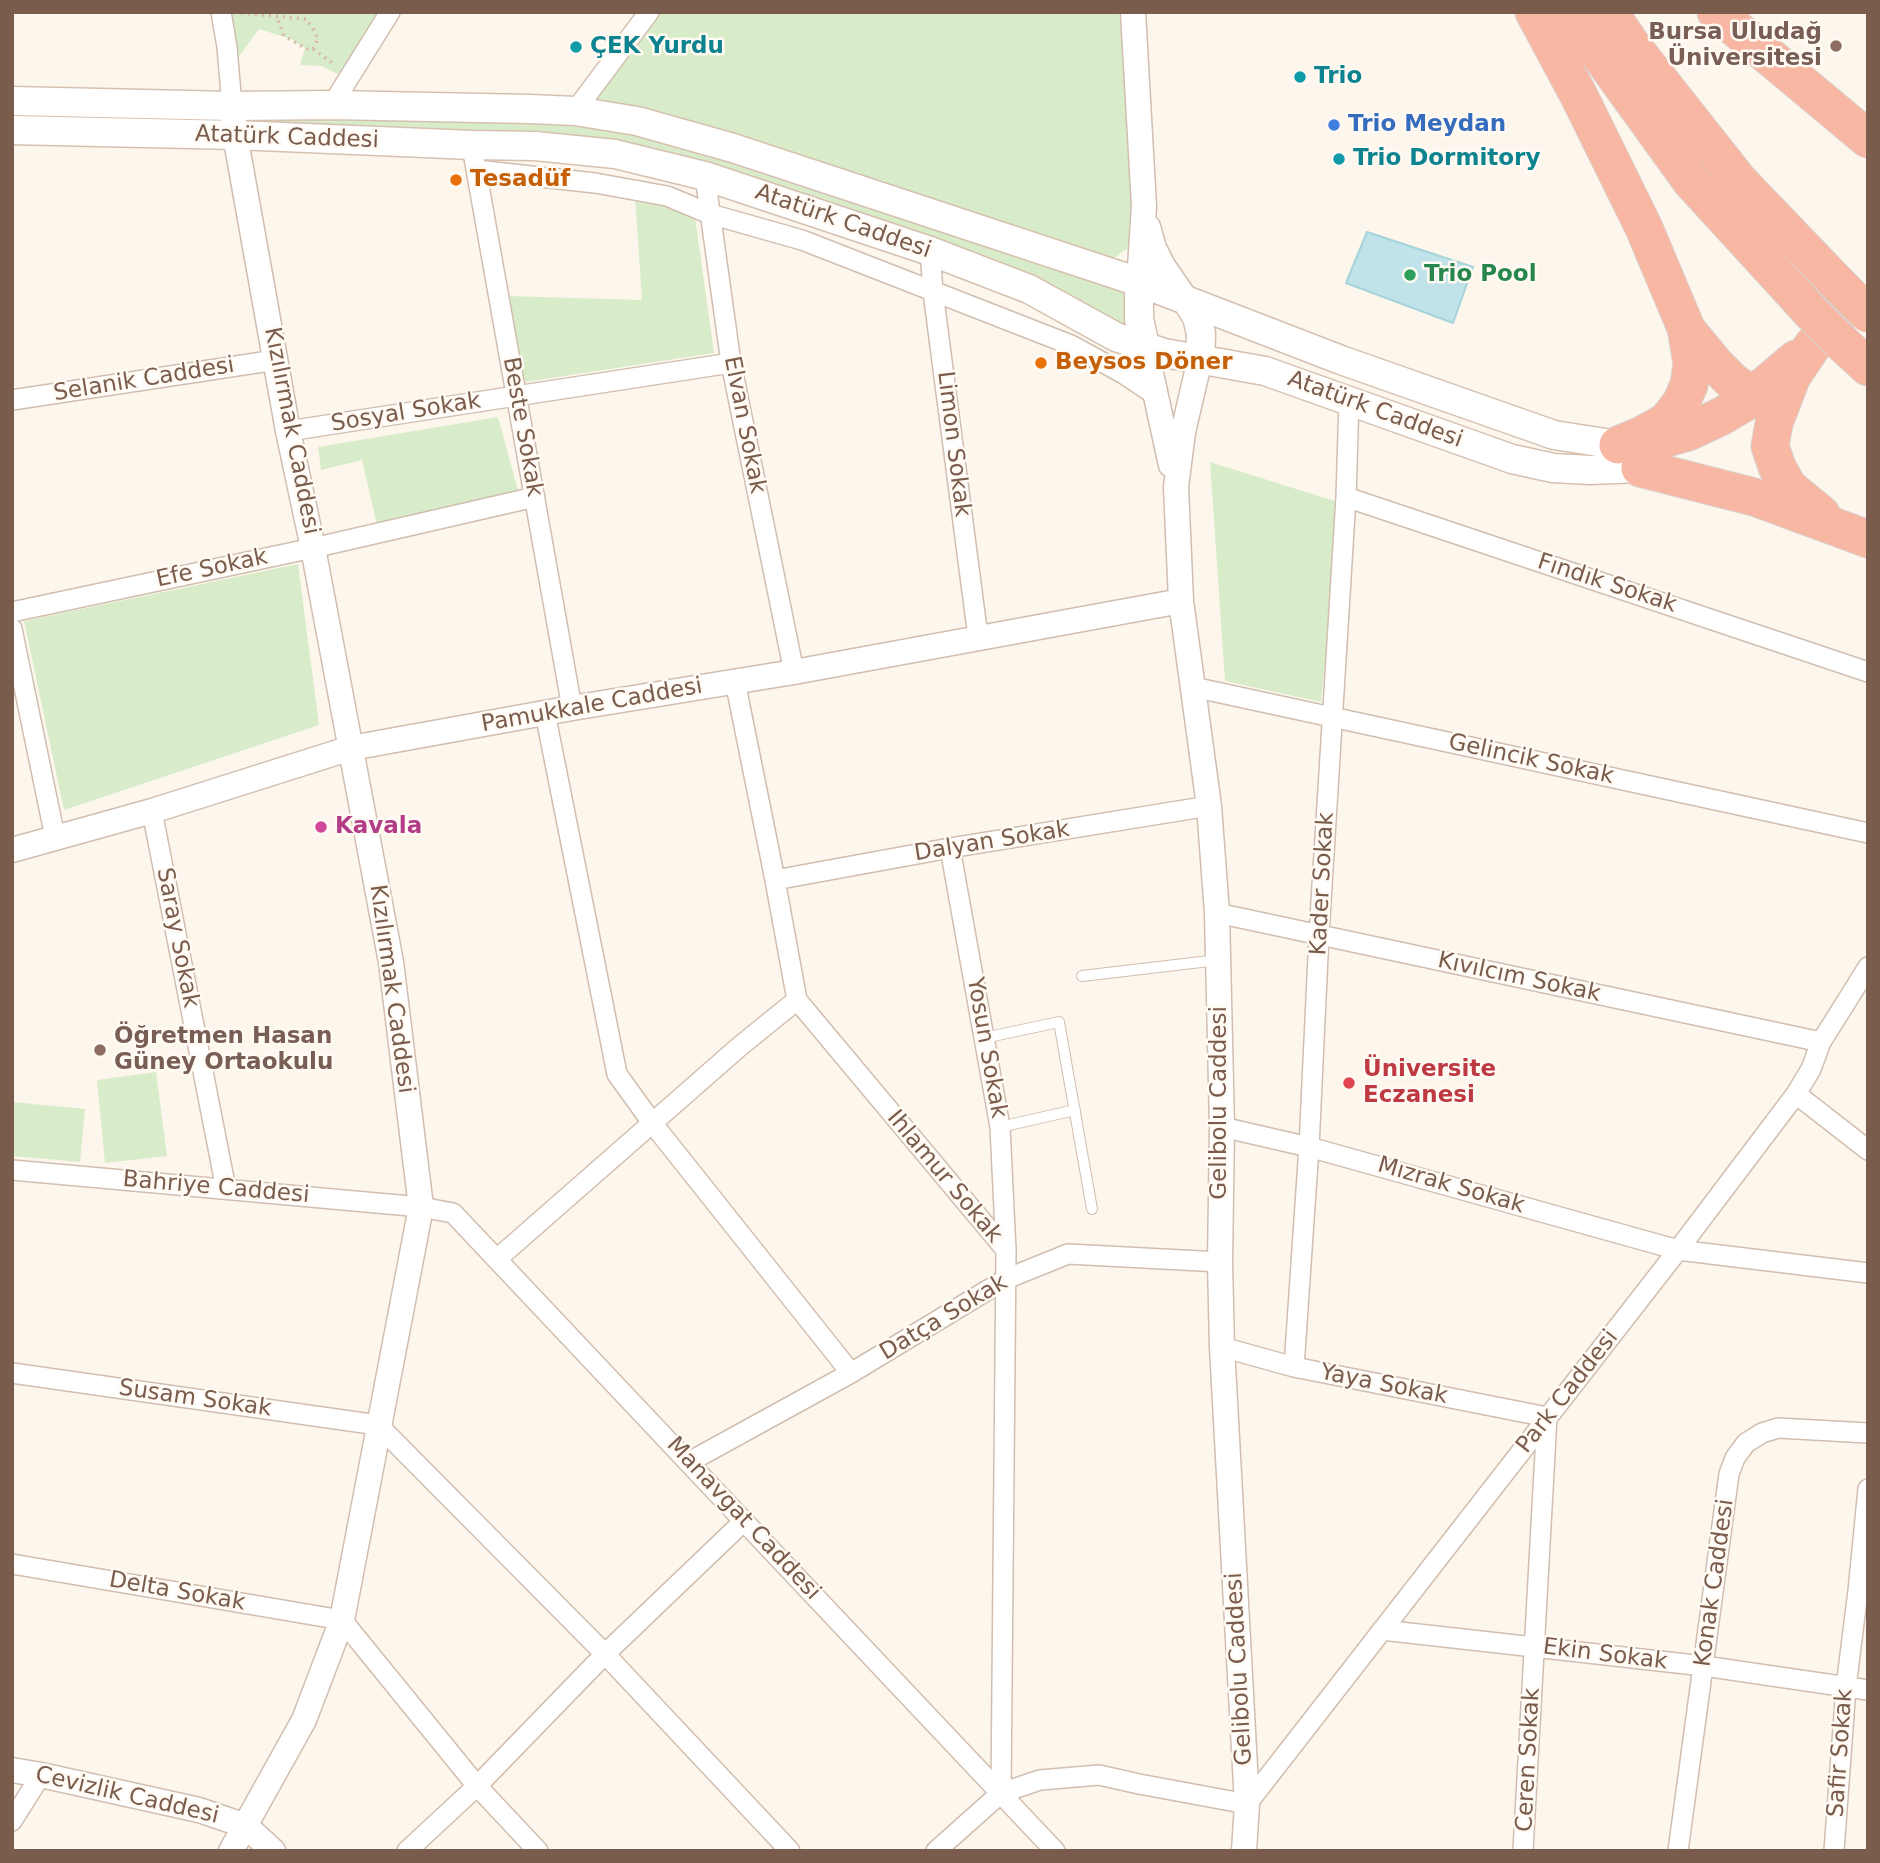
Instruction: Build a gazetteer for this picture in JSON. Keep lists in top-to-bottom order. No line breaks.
{"streets":{"main road":["Atatürk Caddesi"],"street":["Selanik Caddesi","Sosyal Sokak","Elvan Sokak","Beste Sokak","Kızılırmak Caddesi","Limon Sokak","Efe Sokak","Fındık Sokak","Pamukkale Caddesi","Gelincik Sokak","Dalyan Sokak","Kader Sokak","Saray Sokak","Kıvılcım Sokak","Yosun Sokak","Gelibolu Caddesi","Ihlamur Sokak","Mızrak Sokak","Bahriye Caddesi","Datça Sokak","Yaya Sokak","Park Caddesi","Susam Sokak","Manavgat Caddesi","Konak Caddesi","Delta Sokak","Ekin Sokak","Safir Sokak","Ceren Sokak","Cevizlik Caddesi"]},"crossings":[["Atatürk Caddesi","Elvan Sokak"],["Atatürk Caddesi","Beste Sokak"],["Atatürk Caddesi","Kızılırmak Caddesi"],["Atatürk Caddesi","Limon Sokak"],["Atatürk Caddesi","Kader Sokak"],["Atatürk Caddesi","Gelibolu Caddesi"],["Selanik Caddesi","Kızılırmak Caddesi"],["Sosyal Sokak","Elvan Sokak"],["Sosyal Sokak","Beste Sokak"],["Sosyal Sokak","Kızılırmak Caddesi"],["Elvan Sokak","Pamukkale Caddesi"],["Beste Sokak","Efe Sokak"],["Beste Sokak","Pamukkale Caddesi"],["Kızılırmak Caddesi","Efe Sokak"],["Kızılırmak Caddesi","Pamukkale Caddesi"],["Kızılırmak Caddesi","Bahriye Caddesi"],["Kızılırmak Caddesi","Susam Sokak"],["Kızılırmak Caddesi","Manavgat Caddesi"],["Kızılırmak Caddesi","Delta Sokak"],["Kızılırmak Caddesi","Cevizlik Caddesi"],["Limon Sokak","Pamukkale Caddesi"],["Fındık Sokak","Kader Sokak"],["Pamukkale Caddesi","Saray Sokak"],["Pamukkale Caddesi","Gelibolu Caddesi"],["Pamukkale Caddesi","Ihlamur Sokak"],["Gelincik Sokak","Kader Sokak"],["Gelincik Sokak","Gelibolu Caddesi"],["Dalyan Sokak","Yosun Sokak"],["Dalyan Sokak","Gelibolu Caddesi"],["Dalyan Sokak","Ihlamur Sokak"],["Kader Sokak","Kıvılcım Sokak"],["Kader Sokak","Mızrak Sokak"],["Kader Sokak","Yaya Sokak"],["Saray Sokak","Bahriye Caddesi"],["Kıvılcım Sokak","Gelibolu Caddesi"],["Kıvılcım Sokak","Park Caddesi"],["Yosun Sokak","Ihlamur Sokak"],["Gelibolu Caddesi","Mızrak Sokak"],["Gelibolu Caddesi","Datça Sokak"],["Gelibolu Caddesi","Yaya Sokak"],["Gelibolu Caddesi","Park Caddesi"],["Ihlamur Sokak","Datça Sokak"],["Ihlamur Sokak","Manavgat Caddesi"],["Mızrak Sokak","Park Caddesi"],["Bahriye Caddesi","Manavgat Caddesi"],["Datça Sokak","Manavgat Caddesi"],["Yaya Sokak","Park Caddesi"],["Yaya Sokak","Ceren Sokak"],["Park Caddesi","Ekin Sokak"],["Park Caddesi","Ceren Sokak"],["Konak Caddesi","Ekin Sokak"],["Ekin Sokak","Safir Sokak"],["Ekin Sokak","Ceren Sokak"]],"places":["Bursa Uludağ Üniversitesi","ÇEK Yurdu","Trio","Trio Meydan","Trio Dormitory","Tesadüf","Trio Pool","Beysos Döner","Kavala","Öğretmen Hasan Güney Ortaokulu","Üniversite Eczanesi"]}
